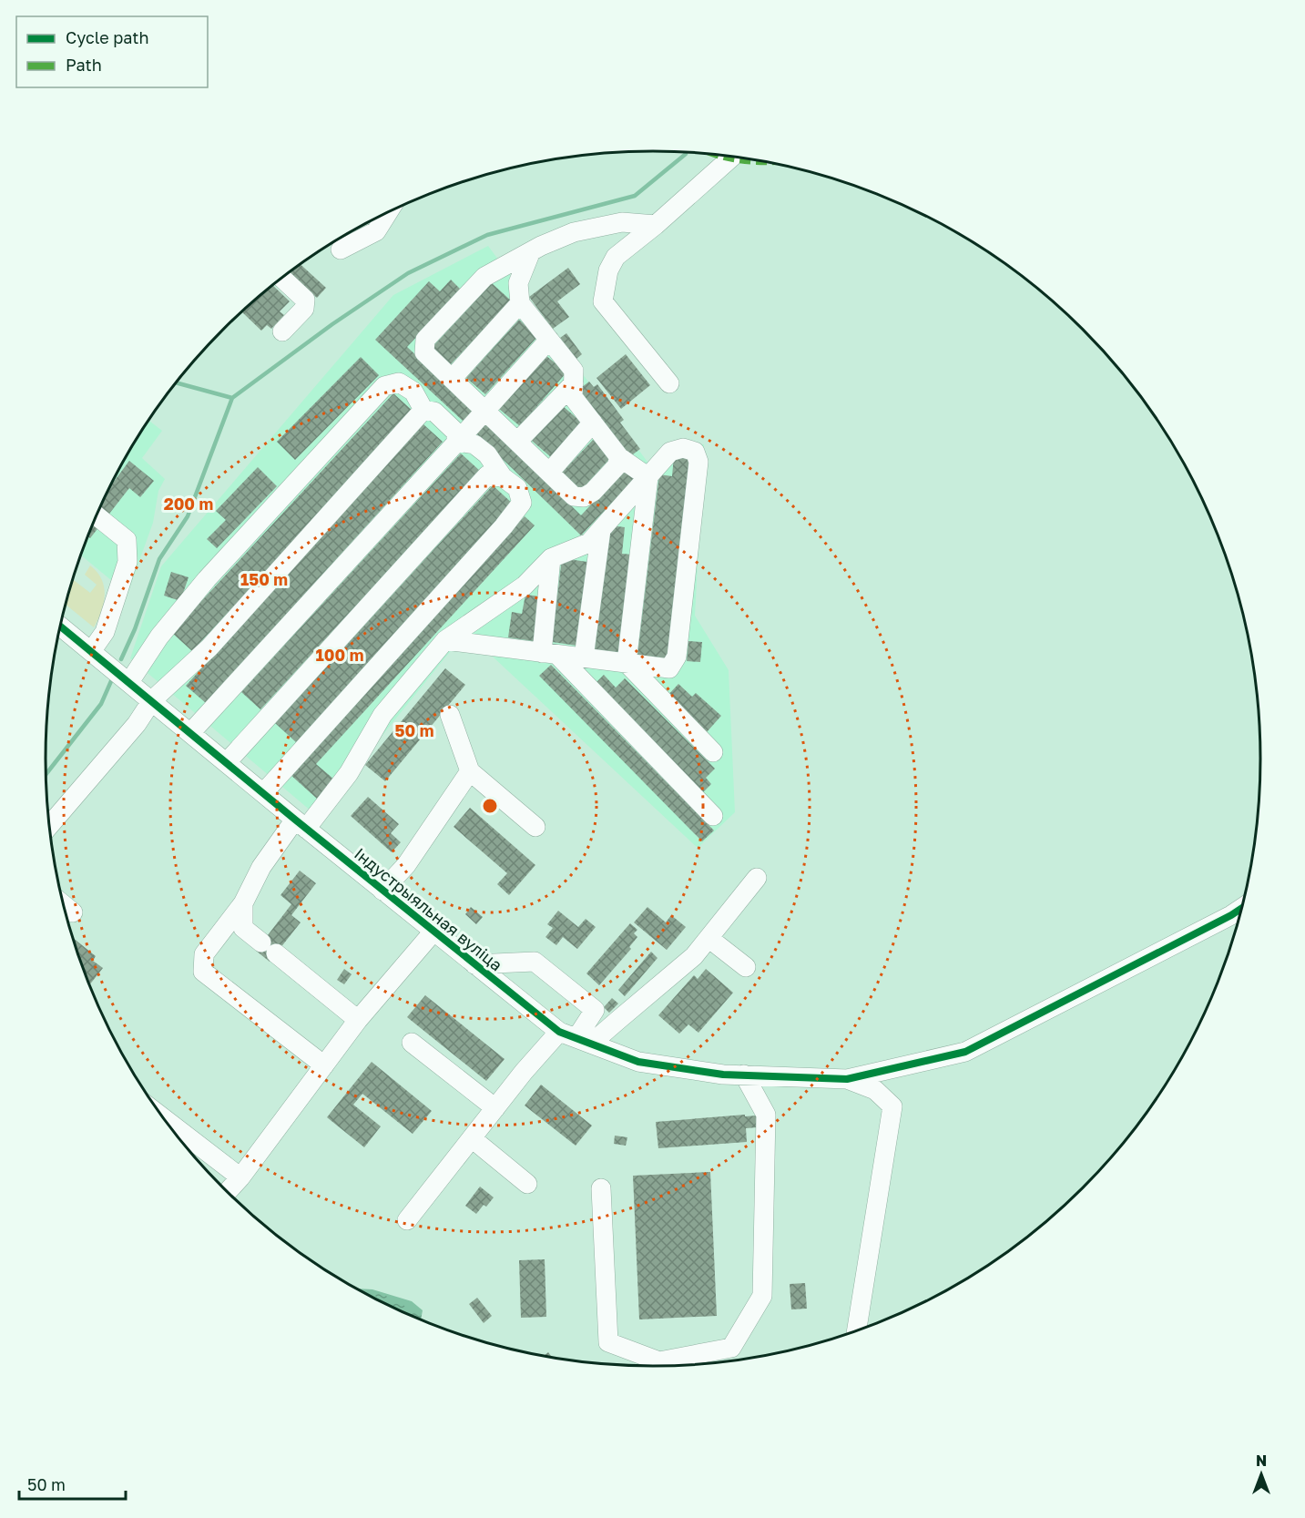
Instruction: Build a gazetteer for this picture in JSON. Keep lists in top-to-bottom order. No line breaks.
{"streets":{"street":["Індустрыяльная вуліца"]},"legend":["Cycle path","Path"],"scale_bar":"50 m","north":"top","rings":["200 m","150 m","100 m","50 m"]}
